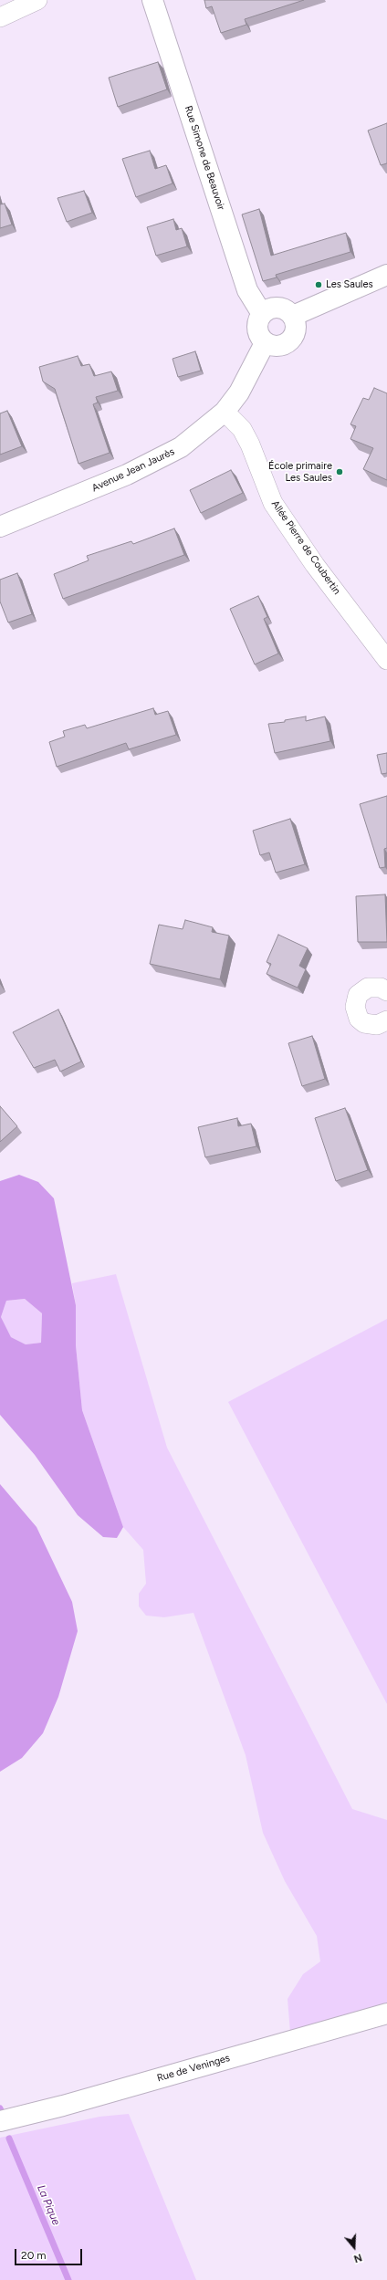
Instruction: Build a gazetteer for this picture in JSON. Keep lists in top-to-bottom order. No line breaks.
{"streets":{"street":["Rue Simone de Beauvoir","Avenue Jean Jaurès","Allée Pierre de Coubertin","Rue de Veninges"]},"crossings":[["Rue Simone de Beauvoir","Avenue Jean Jaurès"],["Avenue Jean Jaurès","Allée Pierre de Coubertin"]],"water":["La Pique"],"places":["Les Saules","École primaire Les Saules"],"scale_bar":"20 m","north":"bottom"}
